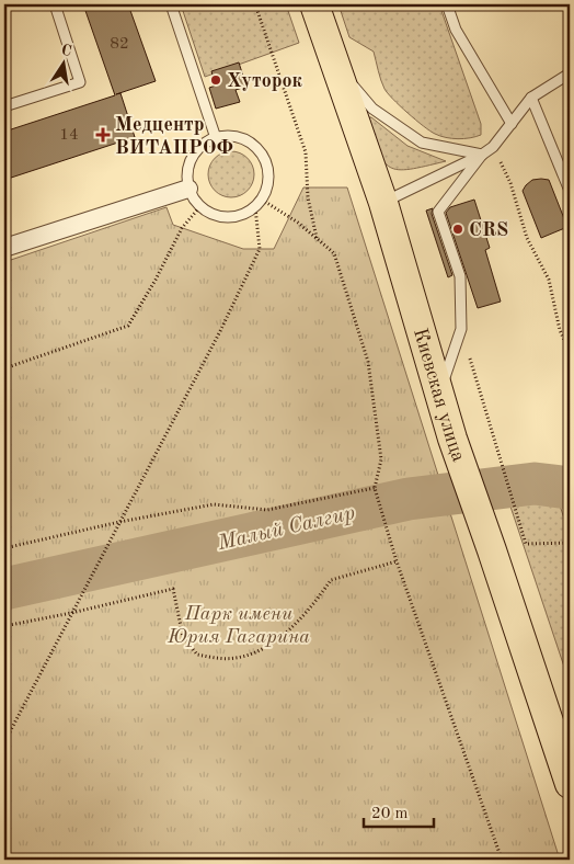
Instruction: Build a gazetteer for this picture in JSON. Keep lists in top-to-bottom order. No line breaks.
{"streets":{"main road":["Киевская улица"]},"water":["Малый Салгир"],"parks":["Парк имени Юрия Гагарина"],"places":{"other":["Хуторок","CRS"],"health":["Медцентр ВИТАПРОФ"]},"house_numbers":["82","14"],"scale_bar":"20 m","north":"top"}
